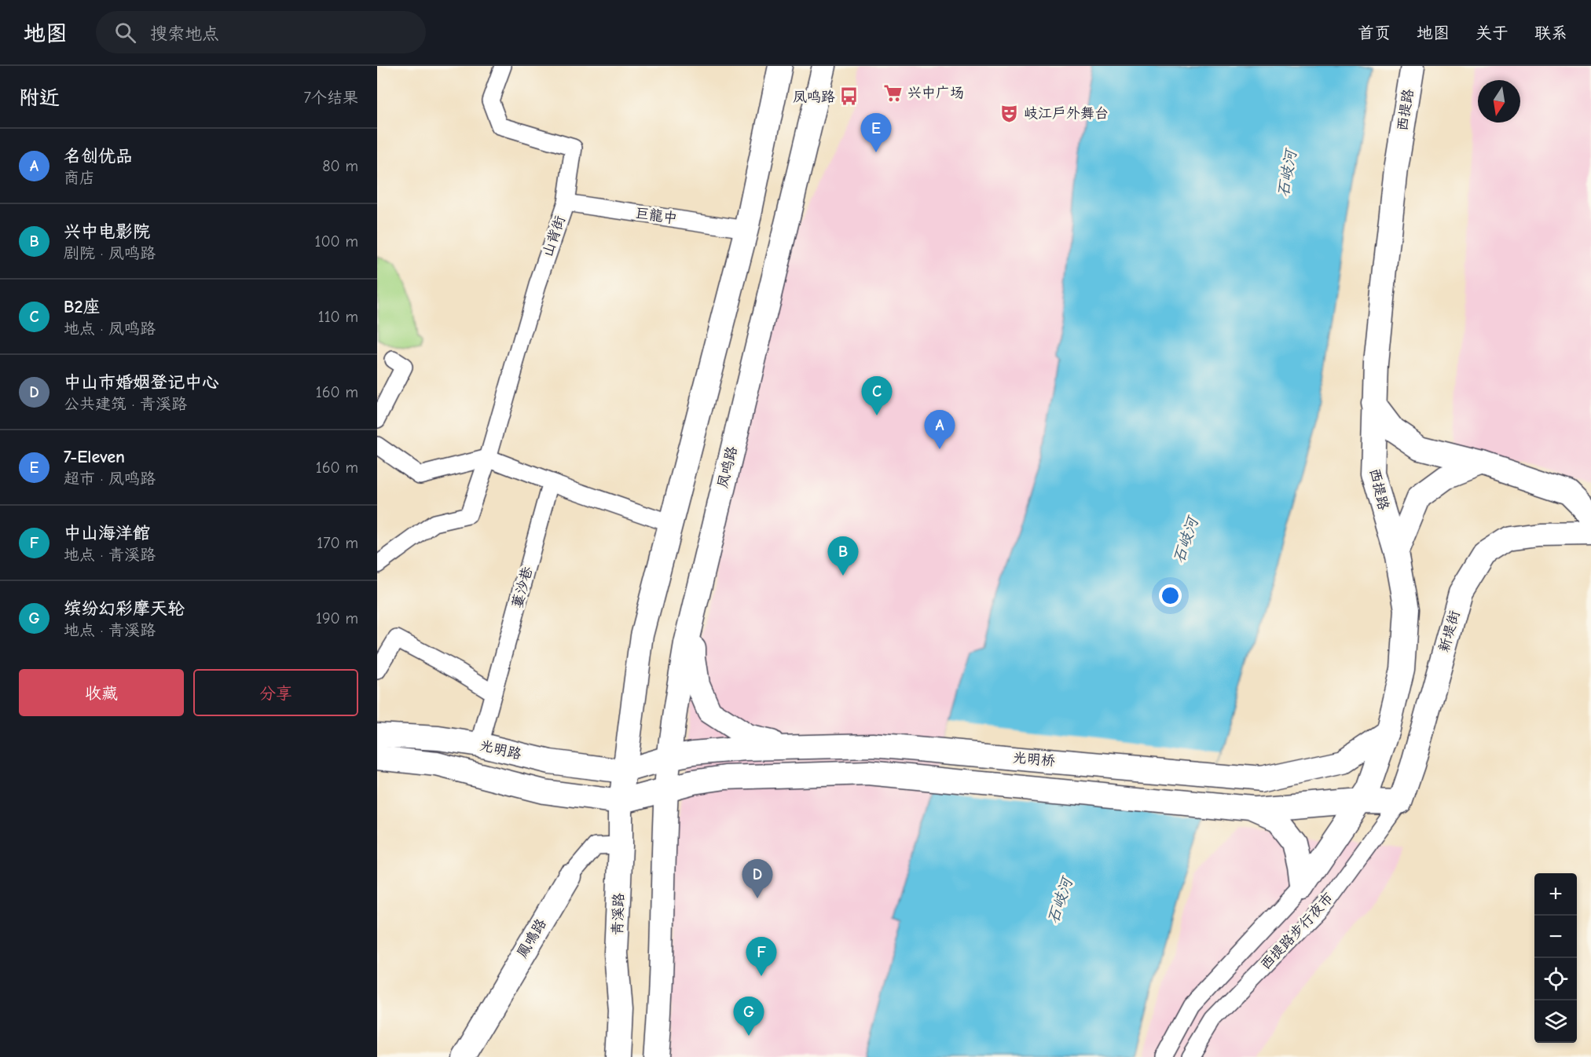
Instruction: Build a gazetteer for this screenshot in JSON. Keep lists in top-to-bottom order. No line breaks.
{"streets":{"street":["西提路","巨龍中","山背街","凤鸣路","蔞沙巷","新堤街","光明路","光明桥","青溪路","西提路步行夜市","鳳鳴路"]},"crossings":[["西提路","光明桥"],["西提路","西提路步行夜市"],["巨龍中","山背街"],["凤鸣路","光明桥"],["蔞沙巷","光明路"],["新堤街","西提路步行夜市"],["光明路","光明桥"],["光明路","青溪路"],["光明桥","青溪路"],["光明桥","西提路步行夜市"],["青溪路","鳳鳴路"]],"water":["石岐河"],"places":{"supermarket":["兴中广场"],"bus stop":["凤鸣路"],"theatre":["岐江户外舞台"]},"north":"bottom","page":{"header":"地图","search":"搜索地点","nav":["首页","地图","关于","联系"],"heading":["附近","7个结果"],"pins":["E","C","A","B","D","F","G"],"list":[{"mark":"A","name":"名创优品","note":"商店","value":"80 m"},{"mark":"B","name":"兴中电影院","note":"剧院 · 凤鸣路","value":"100 m"},{"mark":"C","name":"B2座","note":"地点 · 凤鸣路","value":"110 m"},{"mark":"D","name":"中山市婚姻登记中心","note":"公共建筑 · 青溪路","value":"160 m"},{"mark":"E","name":"7-Eleven","note":"超市 · 凤鸣路","value":"160 m"},{"mark":"F","name":"中山海洋館","note":"地点 · 青溪路","value":"170 m"},{"mark":"G","name":"缤纷幻彩摩天轮","note":"地点 · 青溪路","value":"190 m"}],"buttons":["收藏","分享"],"map_buttons":["+","−"]}}
